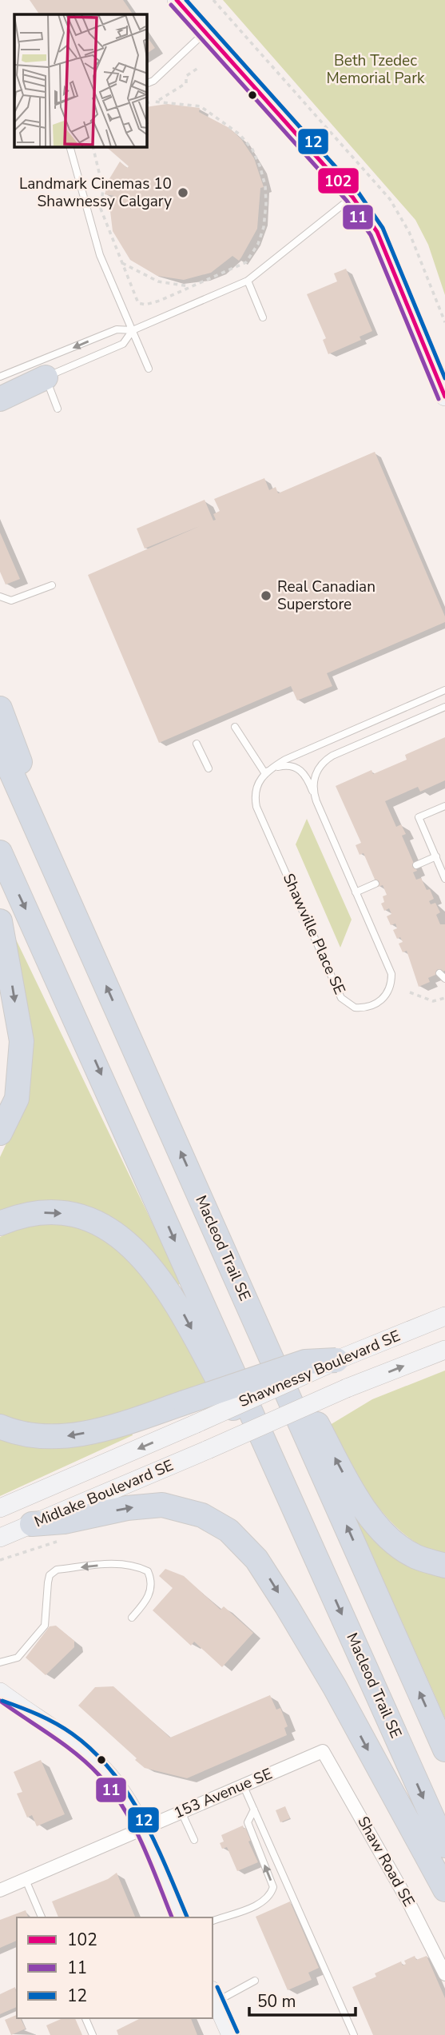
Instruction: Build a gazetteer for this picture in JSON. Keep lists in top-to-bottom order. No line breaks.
{"streets":{"highway":["Macleod Trail SE"],"main road":["Shawnessy Boulevard SE","Midlake Boulevard SE"],"street":["153 Avenue SE","Shaw Road SE"],"lane":["Shawville Place SE"]},"crossings":[["Shawnessy Boulevard SE","Midlake Boulevard SE"],["153 Avenue SE","Shaw Road SE"]],"parks":["Beth Tzedec Memorial Park"],"places":["Landmark Cinemas 10 Shawnessy Calgary","Real Canadian Superstore"],"lines":["transit line 102","transit line 12","transit line 11"],"legend":["102","11","12"],"scale_bar":"50 m"}
